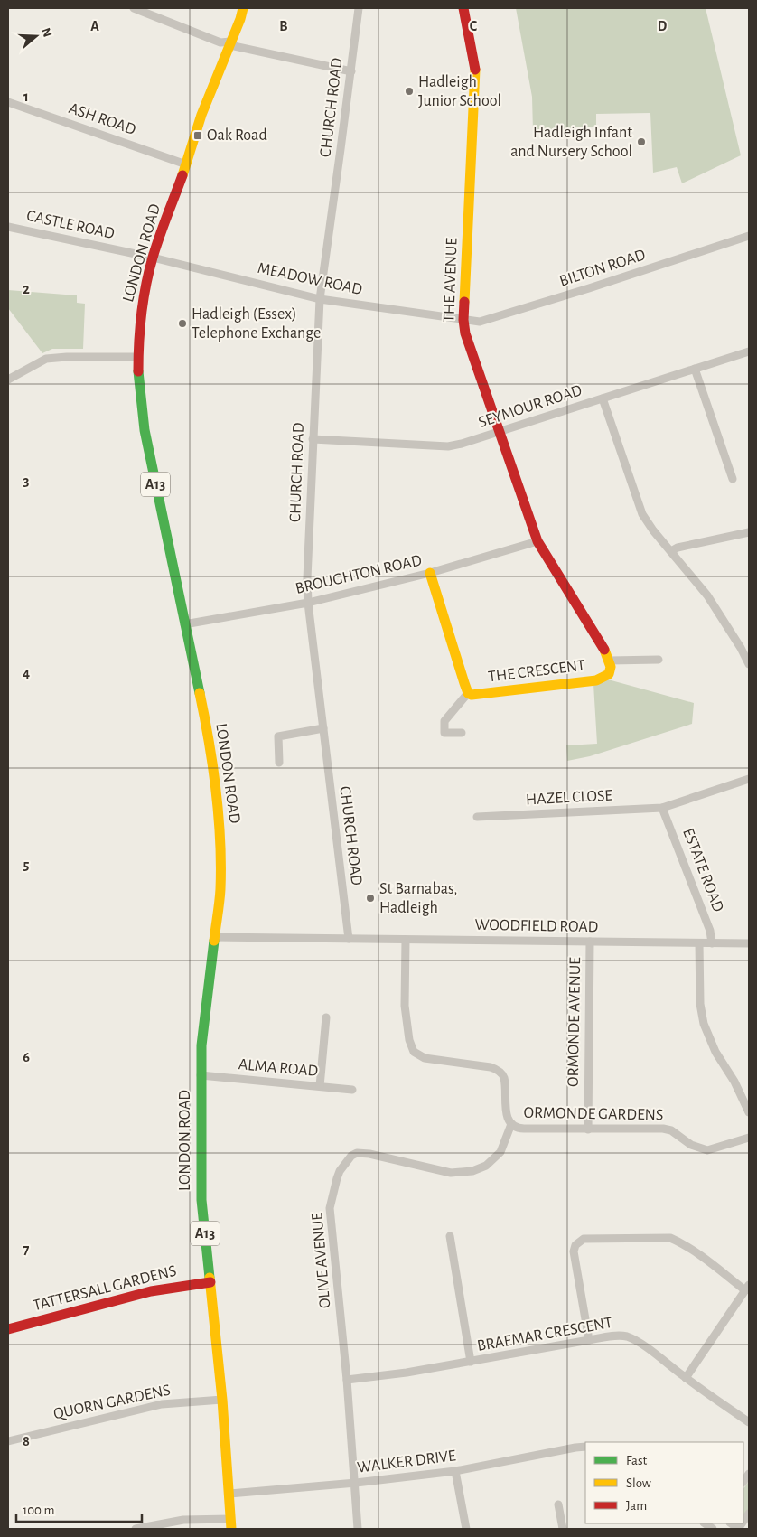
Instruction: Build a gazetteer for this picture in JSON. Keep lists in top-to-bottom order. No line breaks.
{"streets":{"main road":["LONDON ROAD","THE AVENUE","A13","THE CRESCENT","TATTERSALL GARDENS"],"street":["CHURCH ROAD","ASH ROAD","CASTLE ROAD","BILTON ROAD","MEADOW ROAD","SEYMOUR ROAD","BROUGHTON ROAD","HAZEL CLOSE","ESTATE ROAD","WOODFIELD ROAD","ORMONDE AVENUE","ALMA ROAD","ORMONDE GARDENS","OLIVE AVENUE","BRAEMAR CRESCENT","QUORN GARDENS","WALKER DRIVE"]},"crossings":[["CHURCH ROAD","MEADOW ROAD"],["CHURCH ROAD","SEYMOUR ROAD"],["CHURCH ROAD","BROUGHTON ROAD"],["CHURCH ROAD","WOODFIELD ROAD"],["ASH ROAD","LONDON ROAD"],["CASTLE ROAD","LONDON ROAD"],["CASTLE ROAD","MEADOW ROAD"],["LONDON ROAD","MEADOW ROAD"],["LONDON ROAD","A13"],["LONDON ROAD","BROUGHTON ROAD"],["LONDON ROAD","WOODFIELD ROAD"],["LONDON ROAD","ALMA ROAD"],["LONDON ROAD","TATTERSALL GARDENS"],["LONDON ROAD","QUORN GARDENS"],["LONDON ROAD","WALKER DRIVE"],["BILTON ROAD","MEADOW ROAD"],["BILTON ROAD","THE AVENUE"],["MEADOW ROAD","THE AVENUE"],["THE AVENUE","SEYMOUR ROAD"],["THE AVENUE","BROUGHTON ROAD"],["THE AVENUE","THE CRESCENT"],["BROUGHTON ROAD","THE CRESCENT"],["HAZEL CLOSE","ESTATE ROAD"],["ESTATE ROAD","WOODFIELD ROAD"],["WOODFIELD ROAD","ORMONDE AVENUE"],["ORMONDE AVENUE","ORMONDE GARDENS"],["ORMONDE GARDENS","OLIVE AVENUE"],["OLIVE AVENUE","BRAEMAR CRESCENT"],["OLIVE AVENUE","WALKER DRIVE"]],"places":{"other":["Hadleigh Junior School","Hadleigh Infant and Nursery School","Hadleigh (Essex) Telephone Exchange","St Barnabas, Hadleigh"],"transit":["Oak Road"]},"legend":["Fast","Slow","Jam"],"scale_bar":"100 m","north":"right","grid":{"columns":["A","B","C","D"],"rows":["1","2","3","4","5","6","7","8"]}}
